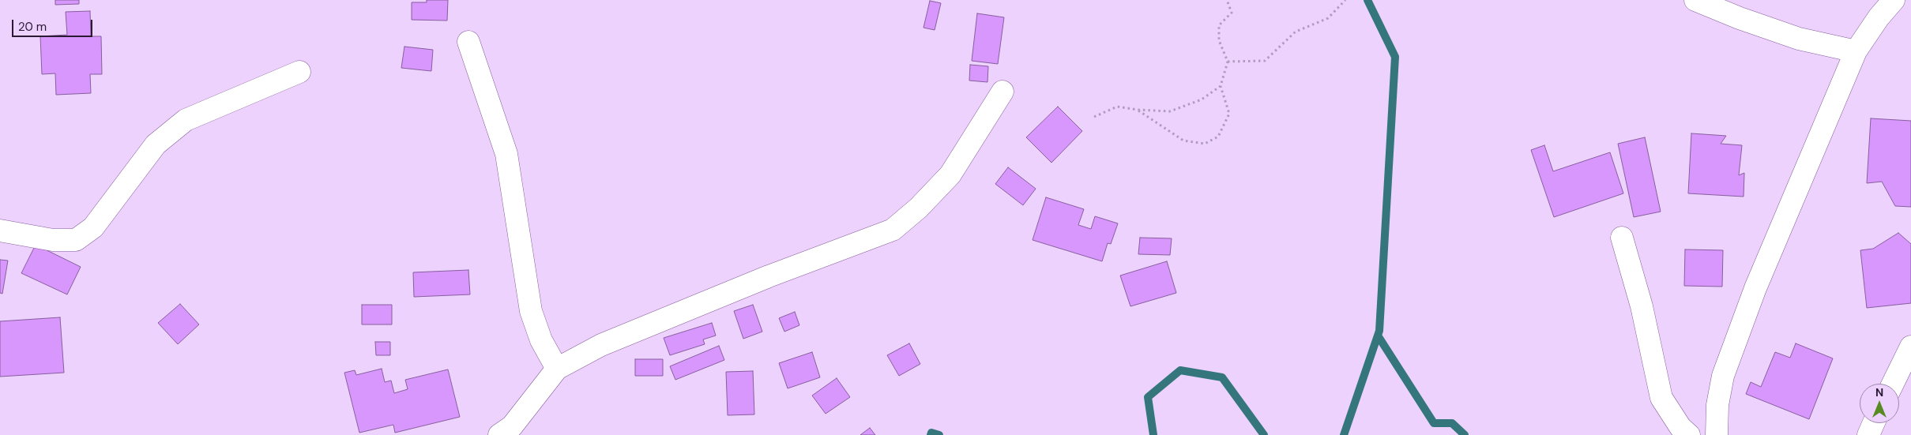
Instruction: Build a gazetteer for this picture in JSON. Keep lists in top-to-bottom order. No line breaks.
{"scale_bar":"20 m","north":"top"}
